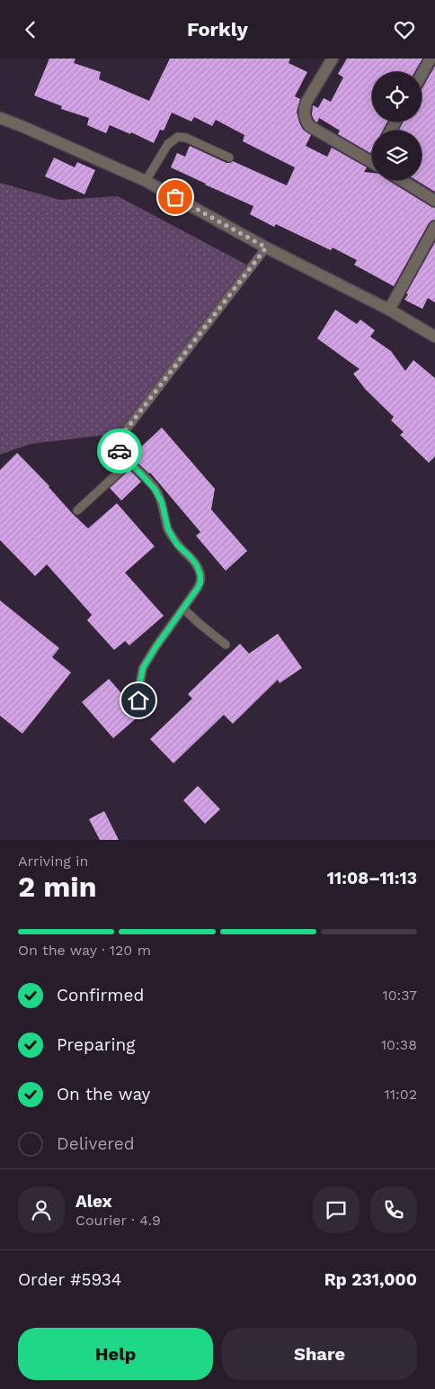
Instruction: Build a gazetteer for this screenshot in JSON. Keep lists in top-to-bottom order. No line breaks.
{"page":{"header":"Forkly","heading":["2 min","Arriving in","11:08–11:13"],"panel":["Alex","Courier · 4.9","Order #5934","Rp 231,000"],"bar":"On the way · 120 m","list":[["Confirmed","10:37"],["Preparing","10:38"],["On the way","11:02"],"Delivered"],"buttons":["Help","Share"]}}
